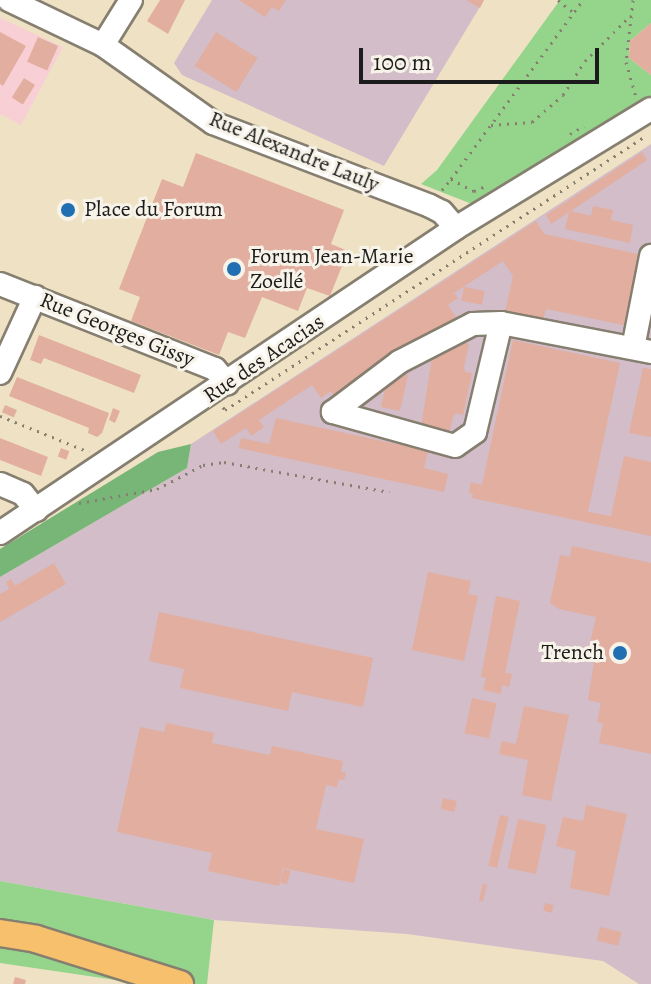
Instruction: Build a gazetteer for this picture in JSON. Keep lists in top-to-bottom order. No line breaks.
{"streets":{"street":["Rue Alexandre Lauly","Rue Georges Gissy","Rue des Acacias"]},"crossings":[["Rue Alexandre Lauly","Rue des Acacias"],["Rue Georges Gissy","Rue des Acacias"]],"places":["Place du Forum","Forum Jean-Marie Zoellé","Trench"],"scale_bar":"100 m"}
